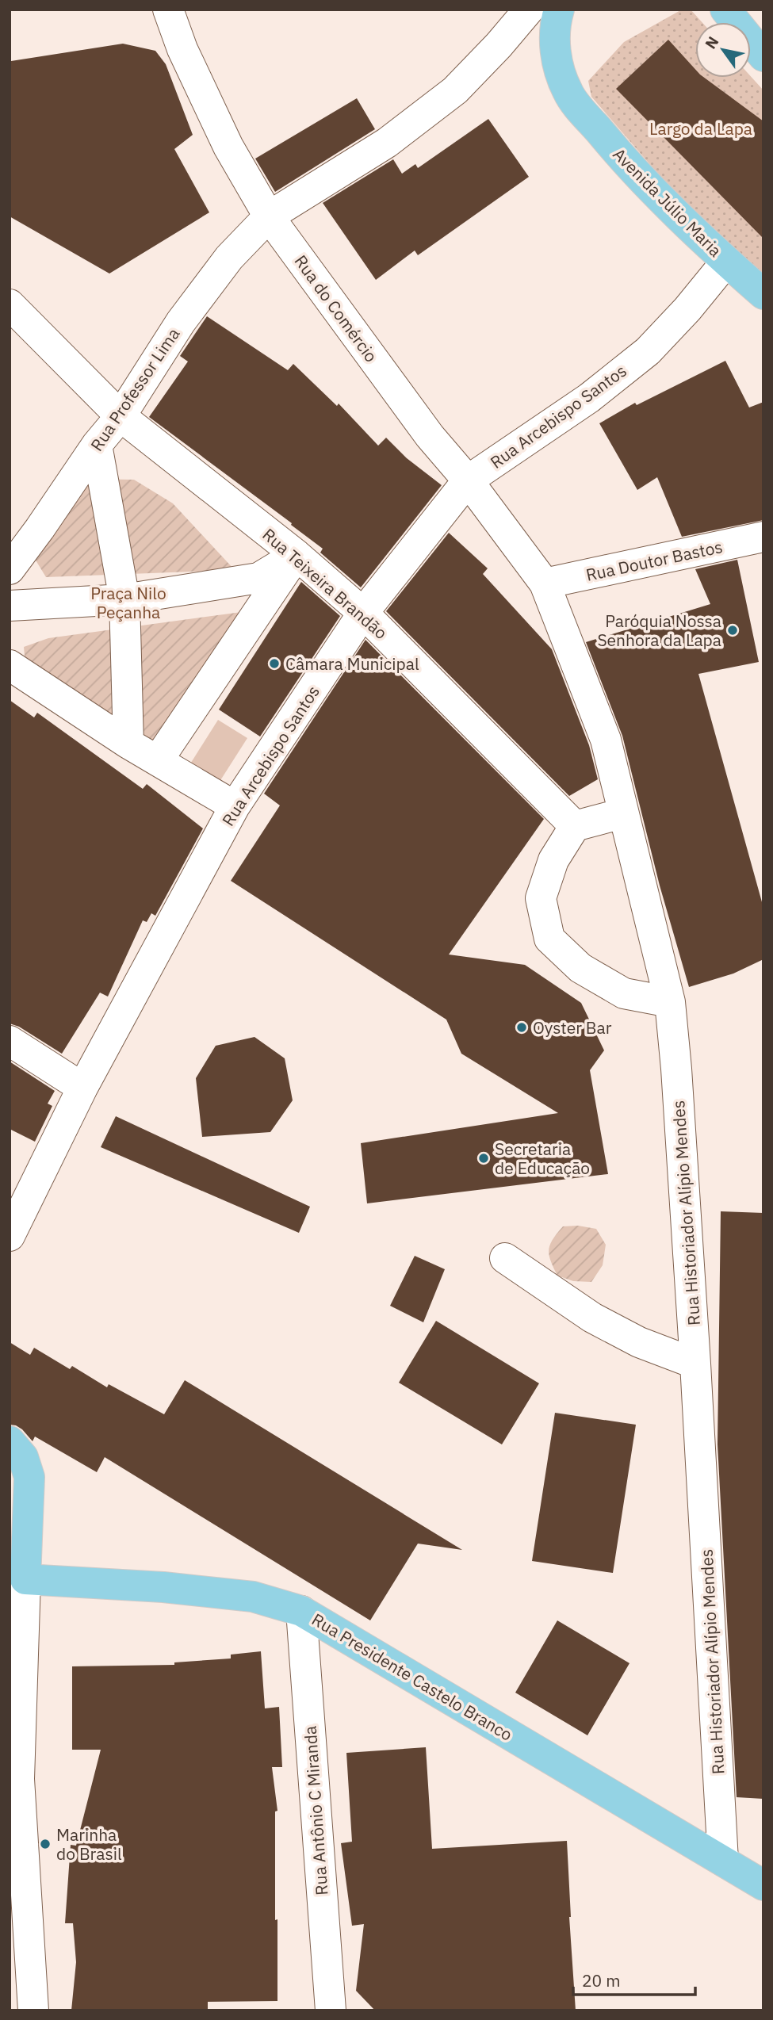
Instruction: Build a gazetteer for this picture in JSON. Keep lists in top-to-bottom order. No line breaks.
{"streets":{"main road":["Avenida Júlio Maria","Rua Presidente Castelo Branco"],"street":["Rua do Comércio","Rua Professor Lima","Rua Arcebispo Santos","Rua Doutor Bastos","Rua Teixeira Brandão","Rua Historiador Alípio Mendes","Rua Antônio C Miranda"]},"crossings":[["Avenida Júlio Maria","Rua Arcebispo Santos"],["Rua do Comércio","Rua Professor Lima"],["Rua do Comércio","Rua Arcebispo Santos"],["Rua do Comércio","Rua Doutor Bastos"],["Rua do Comércio","Rua Historiador Alípio Mendes"],["Rua Professor Lima","Rua Teixeira Brandão"],["Rua Arcebispo Santos","Rua Teixeira Brandão"],["Rua Doutor Bastos","Rua Historiador Alípio Mendes"],["Rua Historiador Alípio Mendes","Rua Presidente Castelo Branco"],["Rua Presidente Castelo Branco","Rua Antônio C Miranda"]],"parks":["Largo da Lapa","Praça Nilo Peçanha"],"places":["Paróquia Nossa Senhora da Lapa","Câmara Municipal","Oyster Bar","Secretaria de Educação","Marinha do Brasil"],"scale_bar":"20 m","north":"top left"}
